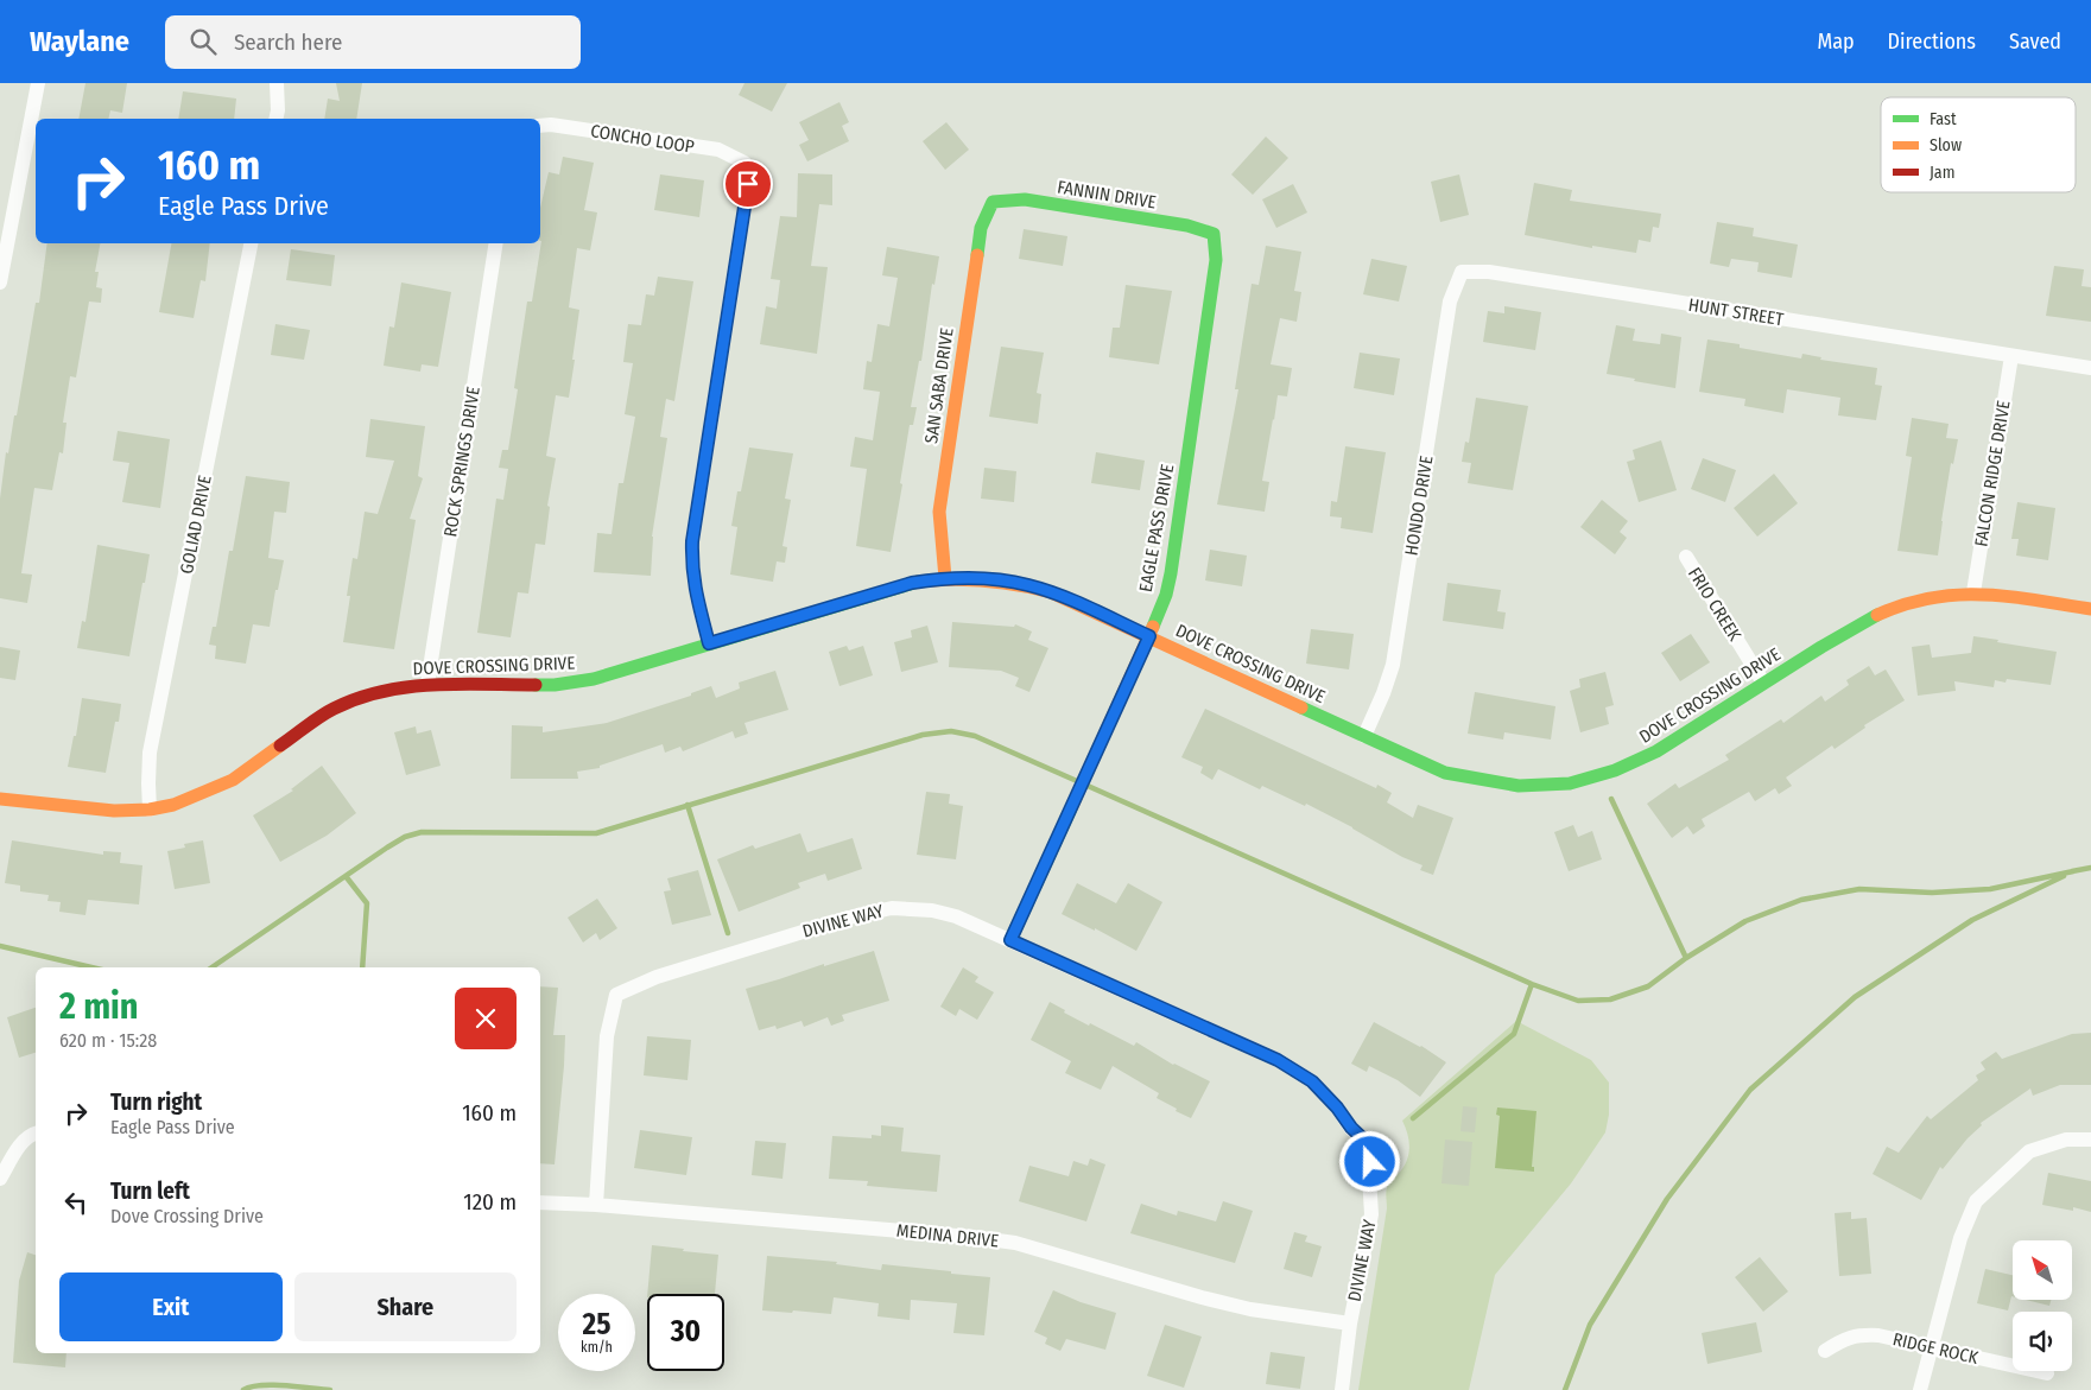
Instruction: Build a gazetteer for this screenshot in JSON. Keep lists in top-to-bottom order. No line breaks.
{"streets":{"street":["CONCHO LOOP","FANNIN DRIVE","HUNT STREET","SAN SABA DRIVE","ROCK SPRINGS DRIVE","FALCON RIDGE DRIVE","HONDO DRIVE","GOLIAD DRIVE","EAGLE PASS DRIVE","FRIO CREEK","DOVE CROSSING DRIVE","DIVINE WAY","MEDINA DRIVE","RIDGE ROCK"]},"crossings":[["CONCHO LOOP","DOVE CROSSING DRIVE"],["FANNIN DRIVE","SAN SABA DRIVE"],["FANNIN DRIVE","EAGLE PASS DRIVE"],["HUNT STREET","FALCON RIDGE DRIVE"],["HUNT STREET","HONDO DRIVE"],["SAN SABA DRIVE","DOVE CROSSING DRIVE"],["ROCK SPRINGS DRIVE","DOVE CROSSING DRIVE"],["FALCON RIDGE DRIVE","DOVE CROSSING DRIVE"],["HONDO DRIVE","DOVE CROSSING DRIVE"],["GOLIAD DRIVE","DOVE CROSSING DRIVE"],["EAGLE PASS DRIVE","DOVE CROSSING DRIVE"],["EAGLE PASS DRIVE","DIVINE WAY"],["FRIO CREEK","DOVE CROSSING DRIVE"],["DIVINE WAY","MEDINA DRIVE"]],"legend":["Fast","Slow","Jam"],"north":"top left","page":{"header":"Waylane","search":"Search here","nav":["Map","Directions","Saved"],"turn":["160 m","Eagle Pass Drive"],"heading":["2 min","620 m · 15:28"],"list":[{"name":"Turn right","note":"Eagle Pass Drive","value":"160 m"},{"name":"Turn left","note":"Dove Crossing Drive","value":"120 m"}],"buttons":["Exit","Share"],"speed":"25 km/h","limit":"30"}}
